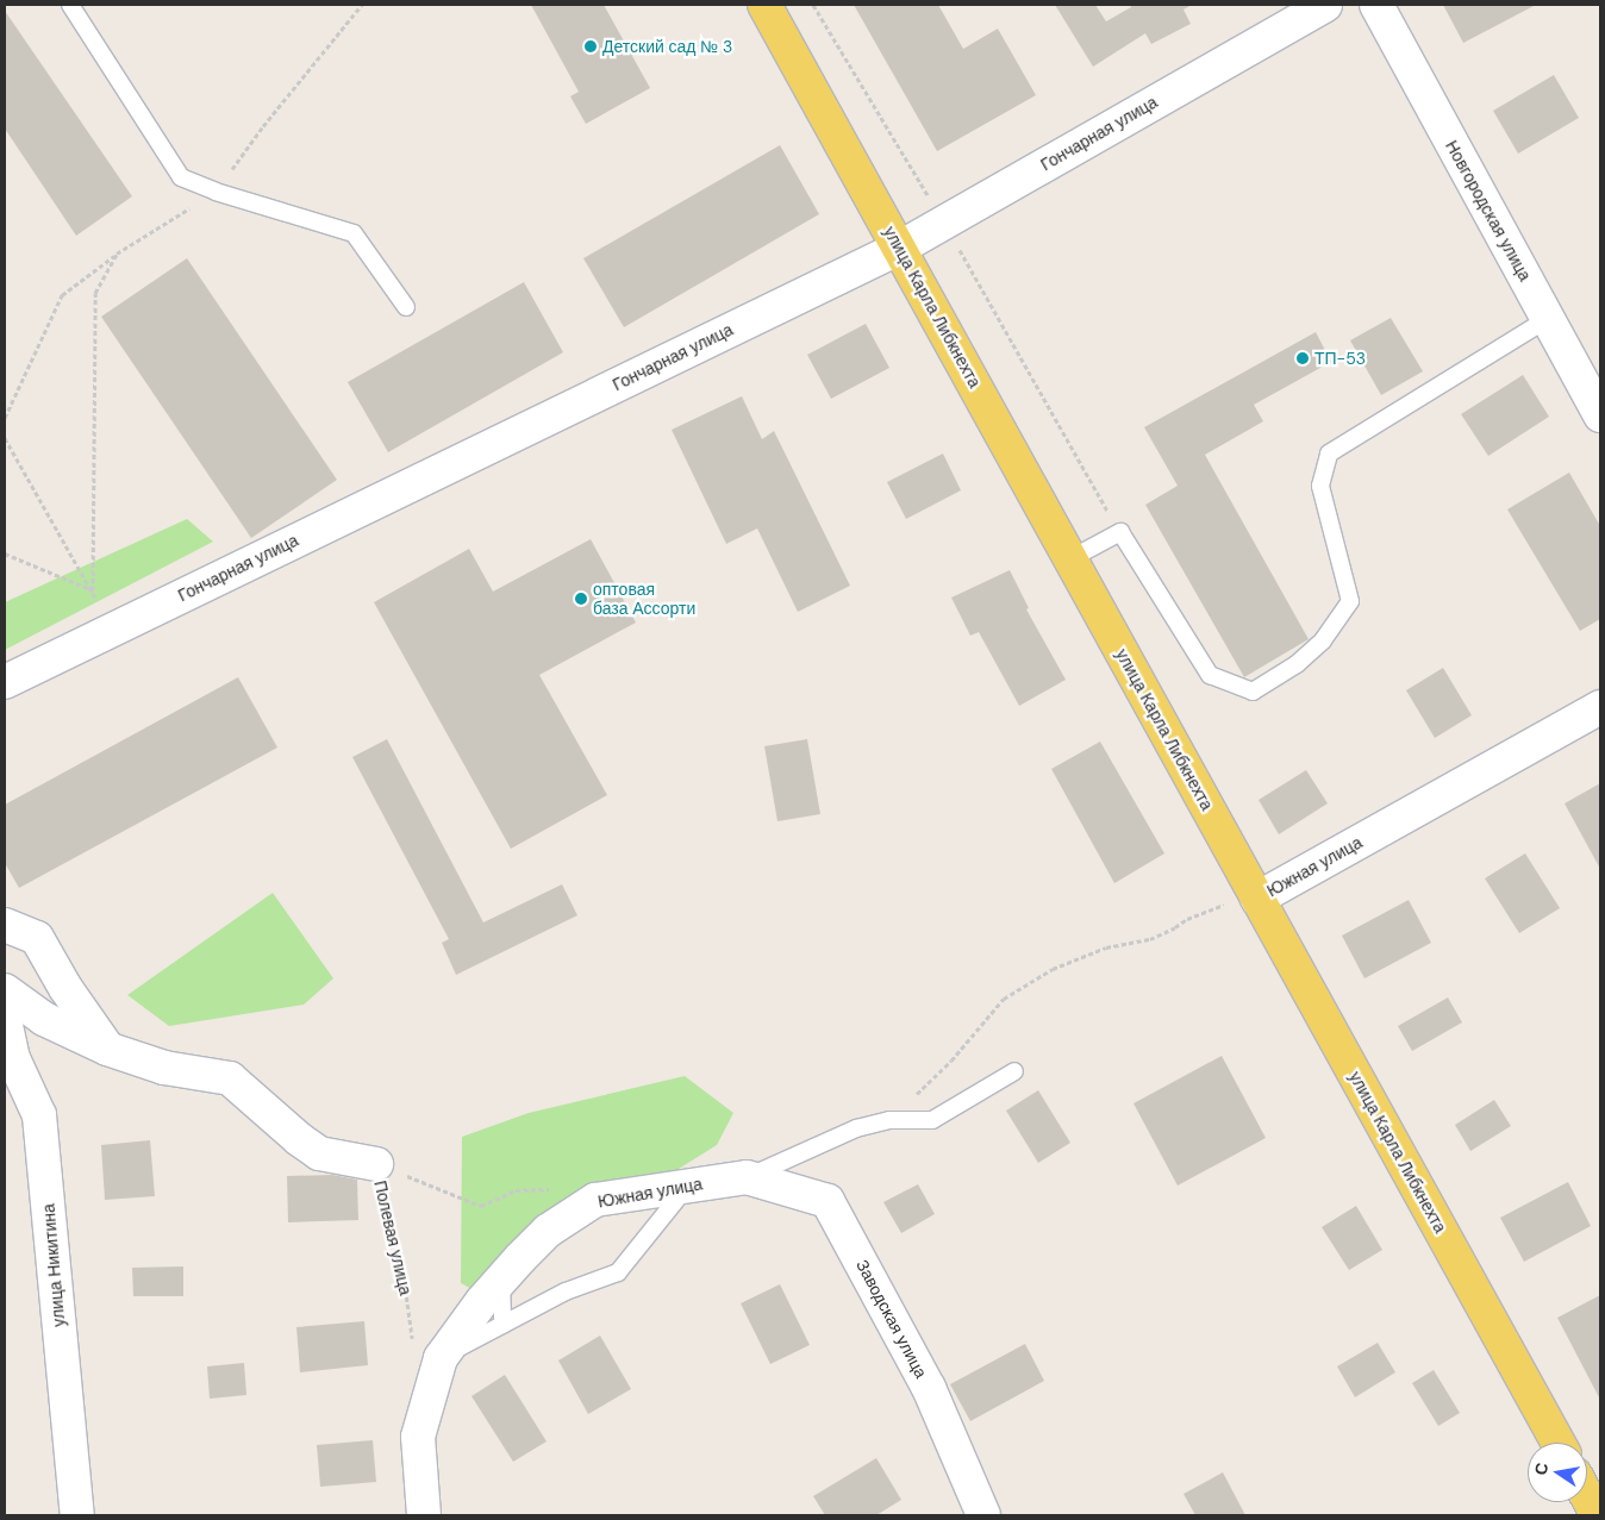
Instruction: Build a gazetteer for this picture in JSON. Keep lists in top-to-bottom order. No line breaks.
{"streets":{"main road":["улица Карла Либкнехта"],"street":["Гончарная улица","Новгородская улица","Южная улица","Полевая улица","улица Никитина","Заводская улица"]},"crossings":[["Гончарная улица","улица Карла Либкнехта"],["улица Карла Либкнехта","Южная улица"],["Южная улица","Полевая улица"],["Южная улица","Заводская улица"]],"places":["Детский сад № 3","ТП-53","оптовая база Ассорти"],"north":"left"}
